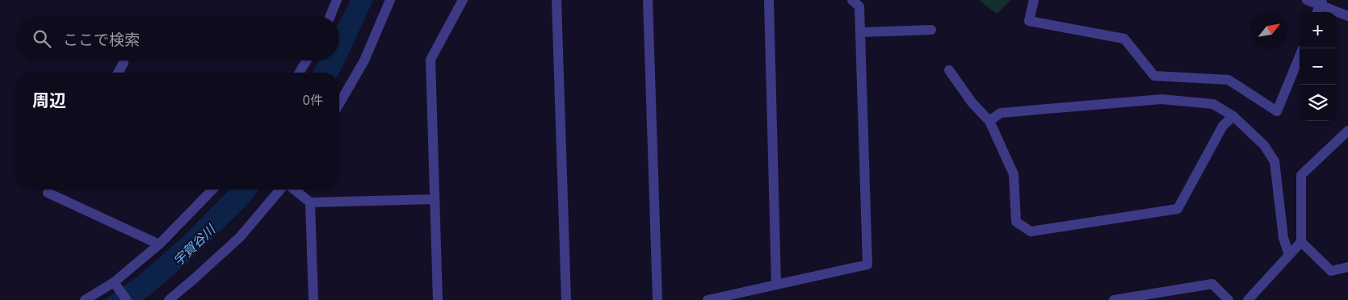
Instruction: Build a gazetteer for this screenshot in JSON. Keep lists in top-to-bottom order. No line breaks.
{"water":["宇賀谷川"],"north":"top right","page":{"map_buttons":["+","−"],"search":"ここで検索","heading":["周辺","0件"]}}
